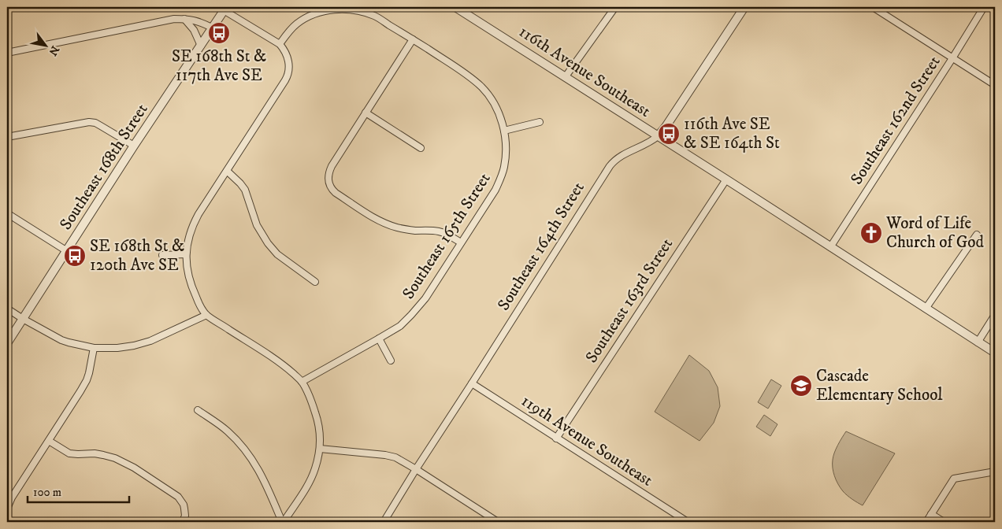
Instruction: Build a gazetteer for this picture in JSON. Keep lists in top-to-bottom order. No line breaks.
{"streets":{"street":["116th Avenue Southeast","Southeast 162nd Street","Southeast 168th Street","Southeast 165th Street","Southeast 164th Street","Southeast 163rd Street","119th Avenue Southeast"]},"crossings":[["116th Avenue Southeast","Southeast 162nd Street"],["116th Avenue Southeast","Southeast 164th Street"],["116th Avenue Southeast","Southeast 163rd Street"],["Southeast 164th Street","119th Avenue Southeast"],["Southeast 163rd Street","119th Avenue Southeast"]],"places":{"bus stop":["SE 168th St & 117th Ave SE","116th Ave SE & SE 164th St","SE 168th St & 120th Ave SE"],"church":["Word of Life Church of God"],"school or university":["Cascade Elementary School"]},"scale_bar":"100 m","north":"bottom right"}
